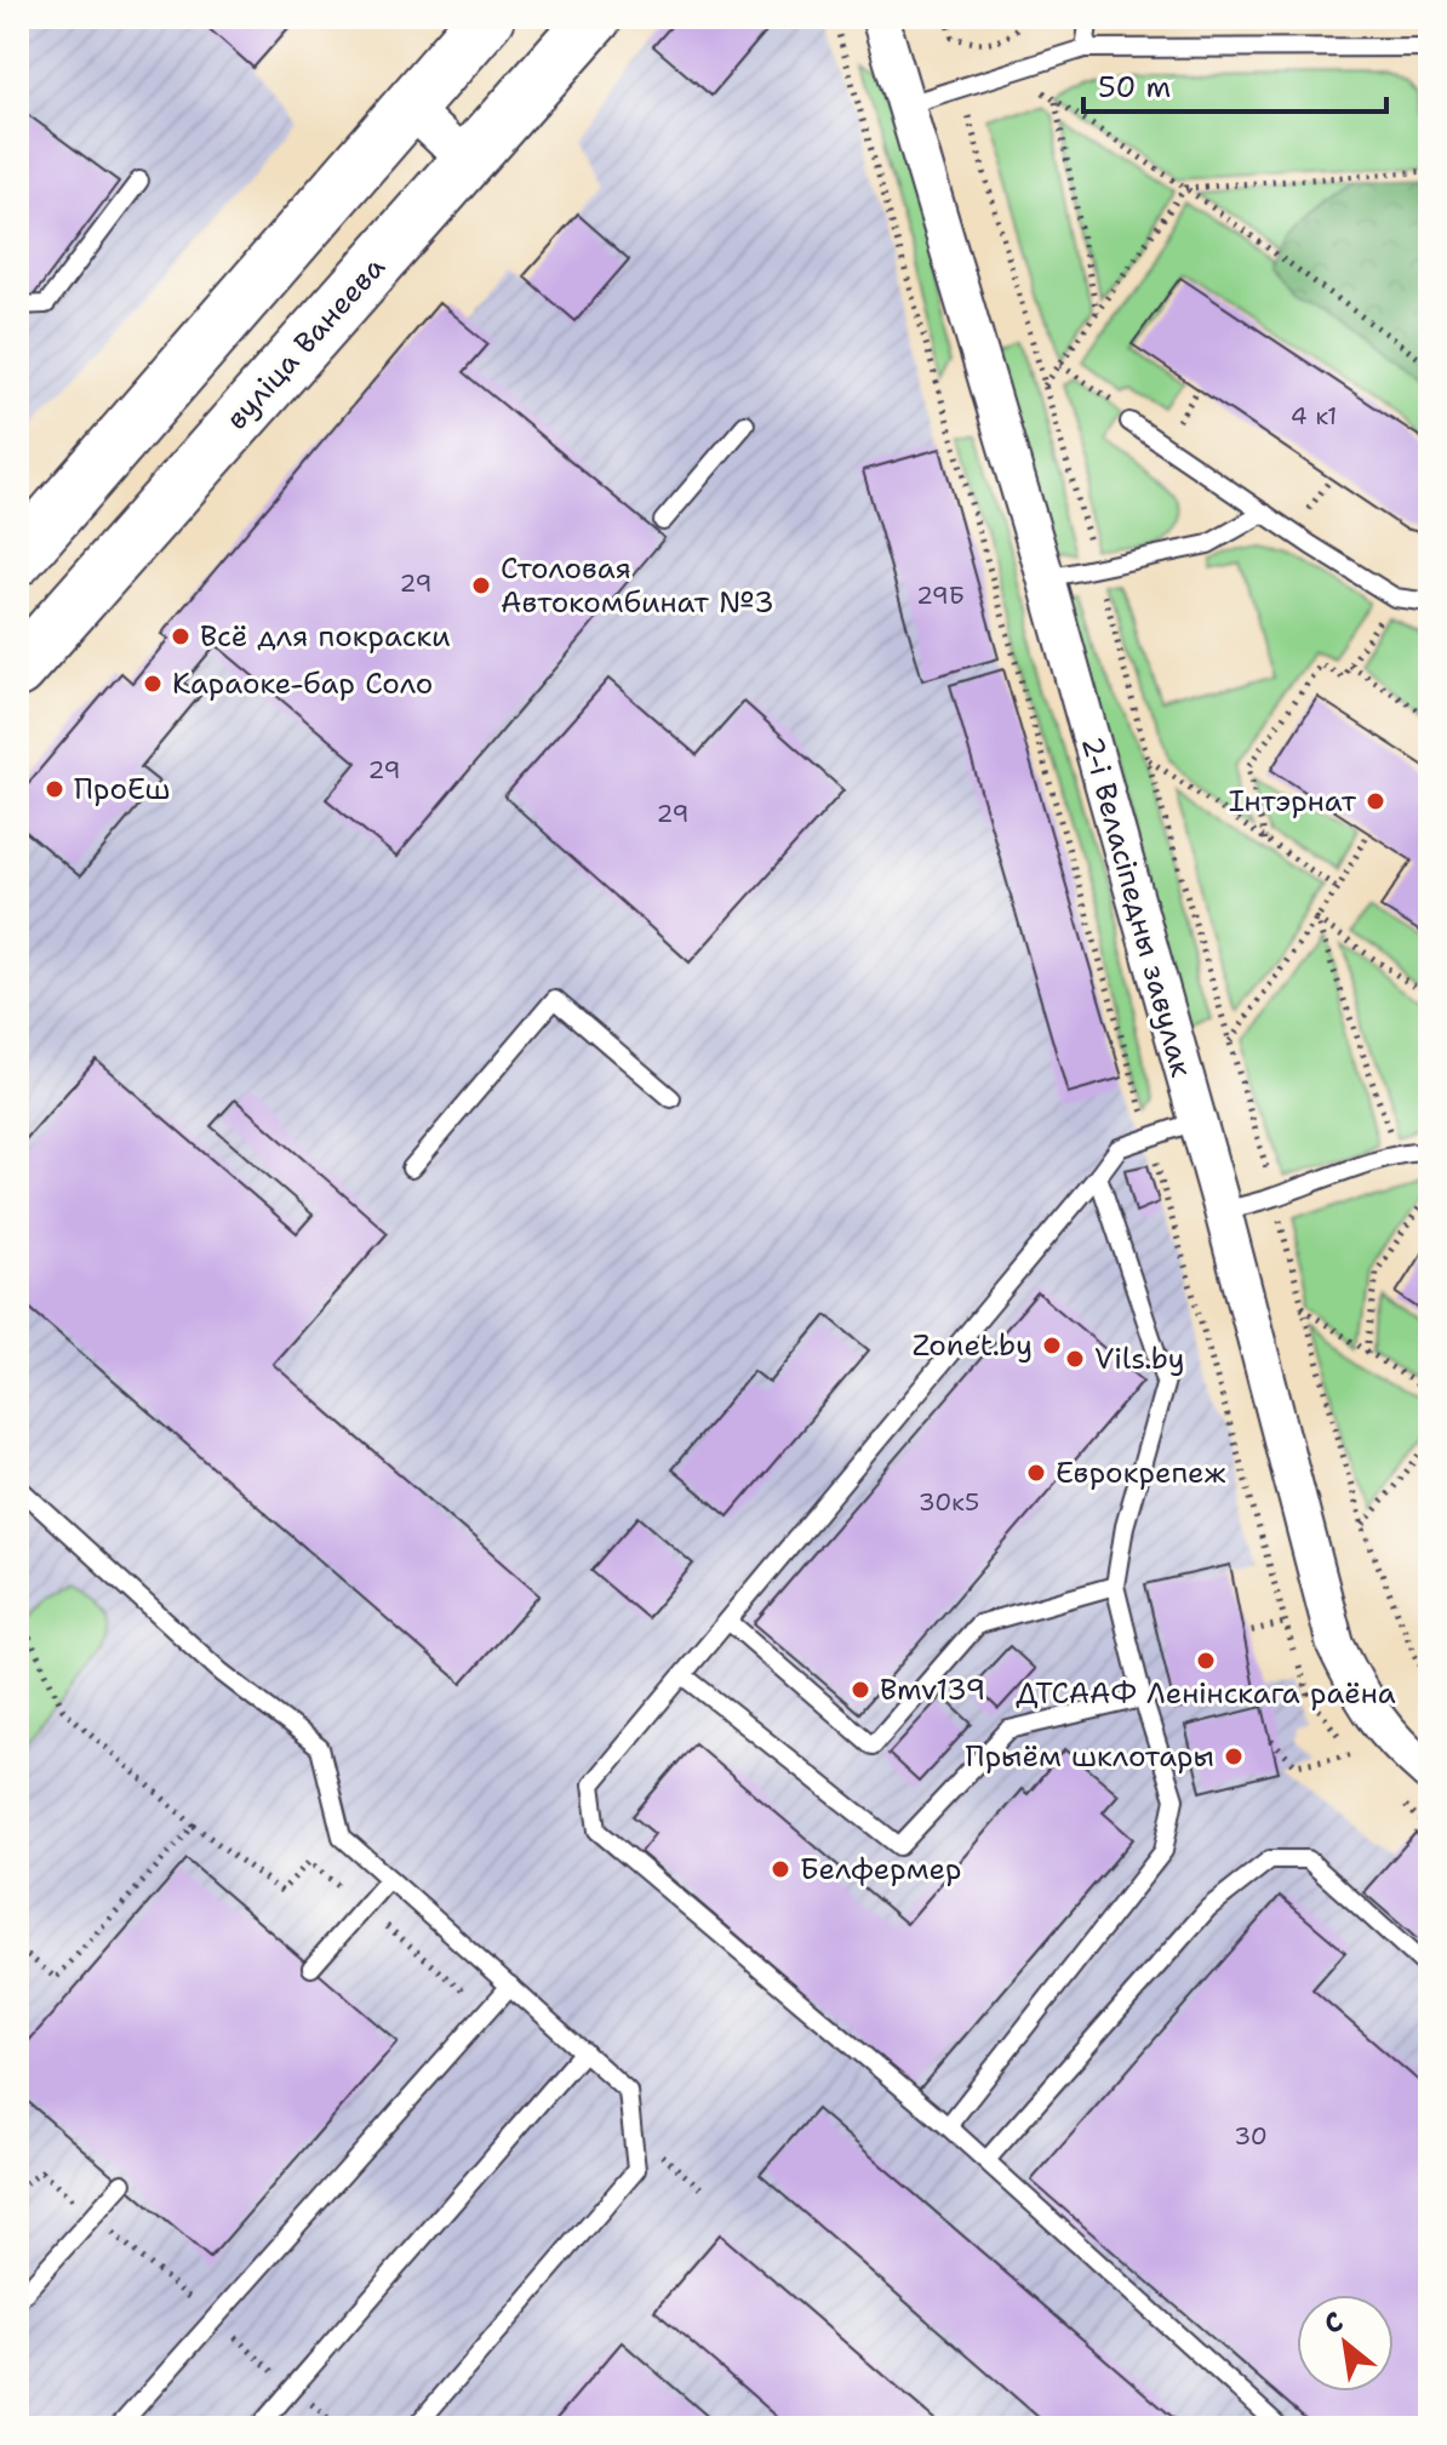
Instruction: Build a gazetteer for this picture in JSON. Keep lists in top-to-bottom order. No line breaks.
{"streets":{"main road":["вуліца Ванеева"],"street":["2-і Веласіпедны завулак"]},"places":["Столовая Автокомбинат №3","Всё для покраски","Караоке-бар Соло","ПроЕш","Інтэрнат","Zonet.by","Vils.by","Еврокрепеж","ДТСААФ Ленінскага раёна","Bmv139","Прыём шклотары","Белфермер"],"house_numbers":["4 к1","29","29Б","29","29","30к5","30"],"scale_bar":"50 m","north":"top left"}
